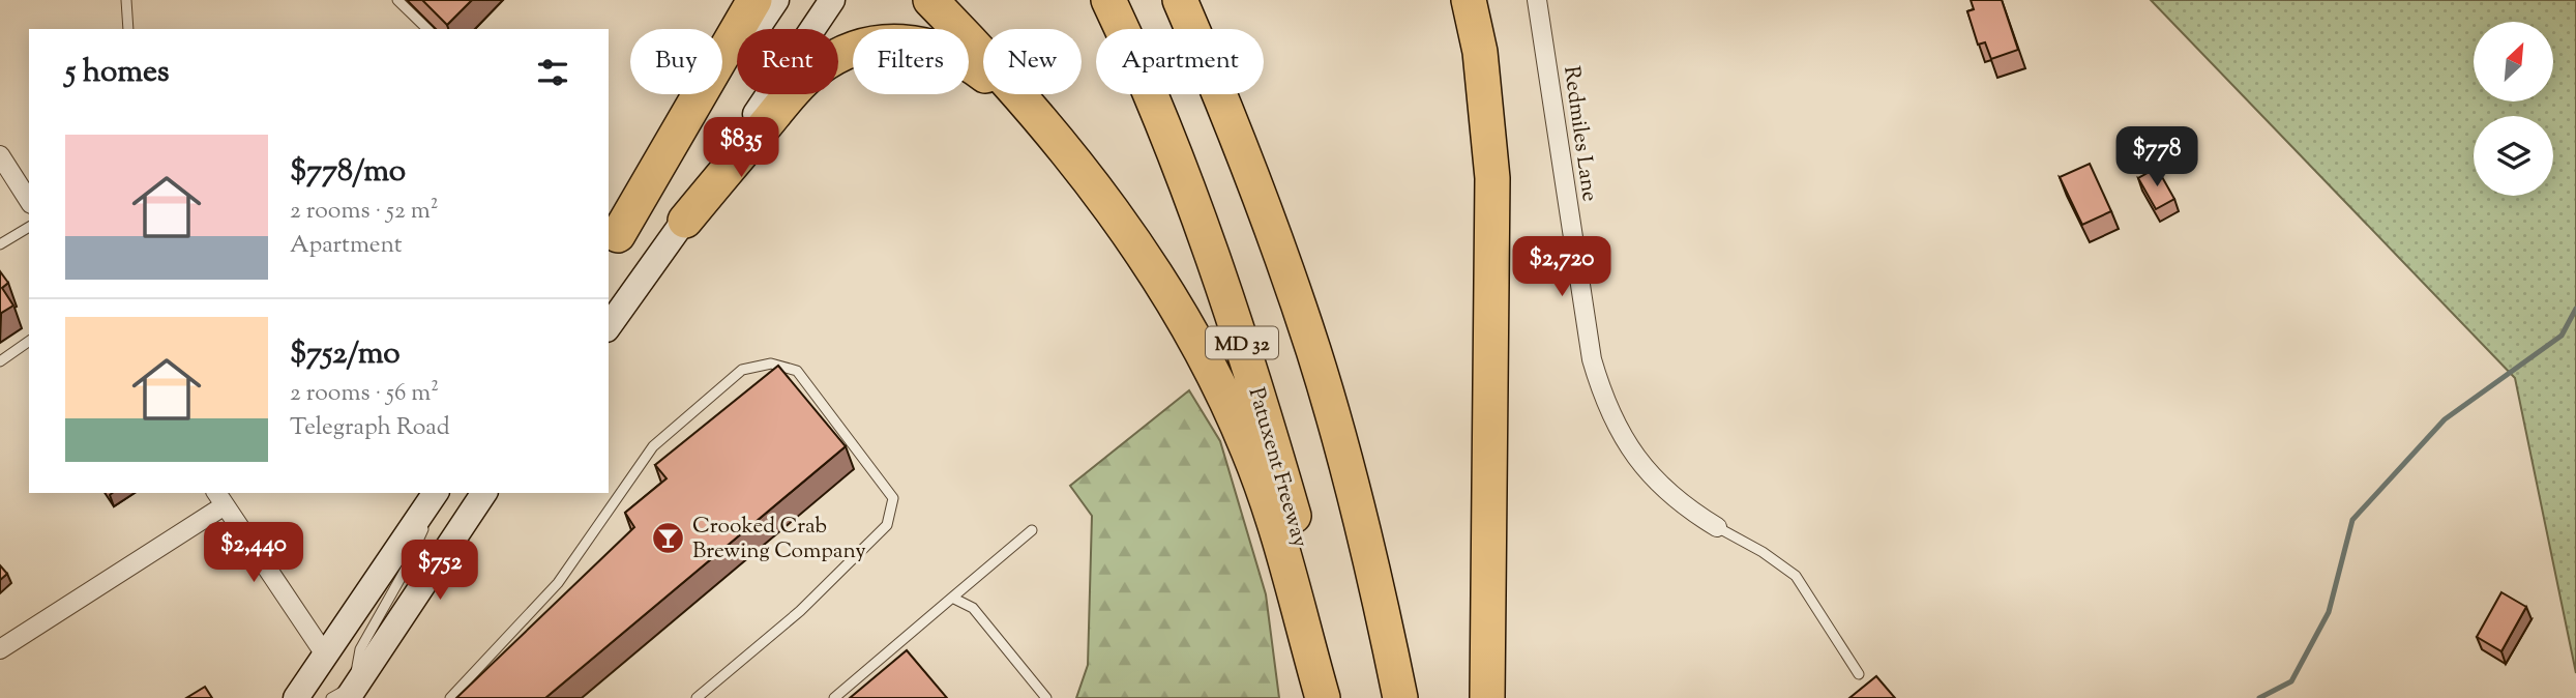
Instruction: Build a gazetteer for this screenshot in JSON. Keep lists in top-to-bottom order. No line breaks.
{"streets":{"highway":["MD 32","Patuxent Freeway"],"street":["Redmiles Lane"]},"places":{"bar":["Crooked Crab Brewing Company"]},"north":"top right","page":{"chip":["Buy","Rent","Filters","New","Apartment"],"heading":"5 homes","list":[{"name":"$778/mo","note":"2 rooms · 52 m² · Apartment"},{"name":"$752/mo","note":"2 rooms · 56 m² · Telegraph Road"}],"price":["$835","$778","$2,720","$2,440","$752"]}}
